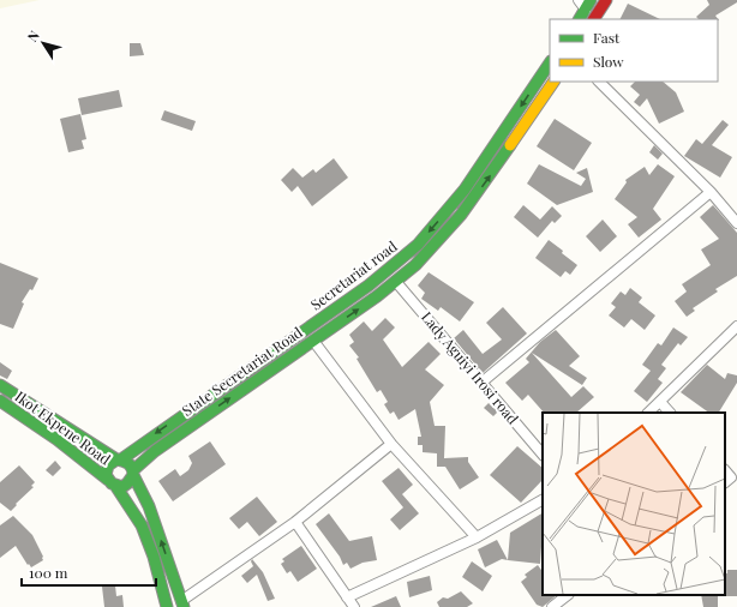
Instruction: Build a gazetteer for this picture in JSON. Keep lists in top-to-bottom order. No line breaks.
{"streets":{"street":["Secretariat road","Lady Aguiyi Irosi road","State Secretariat Road","Ikot Ekpene Road"]},"crossings":[["Secretariat road","State Secretariat Road"],["Secretariat road","Ikot Ekpene Road"],["Lady Aguiyi Irosi road","State Secretariat Road"],["State Secretariat Road","Ikot Ekpene Road"]],"one_way":["Secretariat road","State Secretariat Road"],"legend":["Fast","Slow"],"scale_bar":"100 m","north":"top left"}
